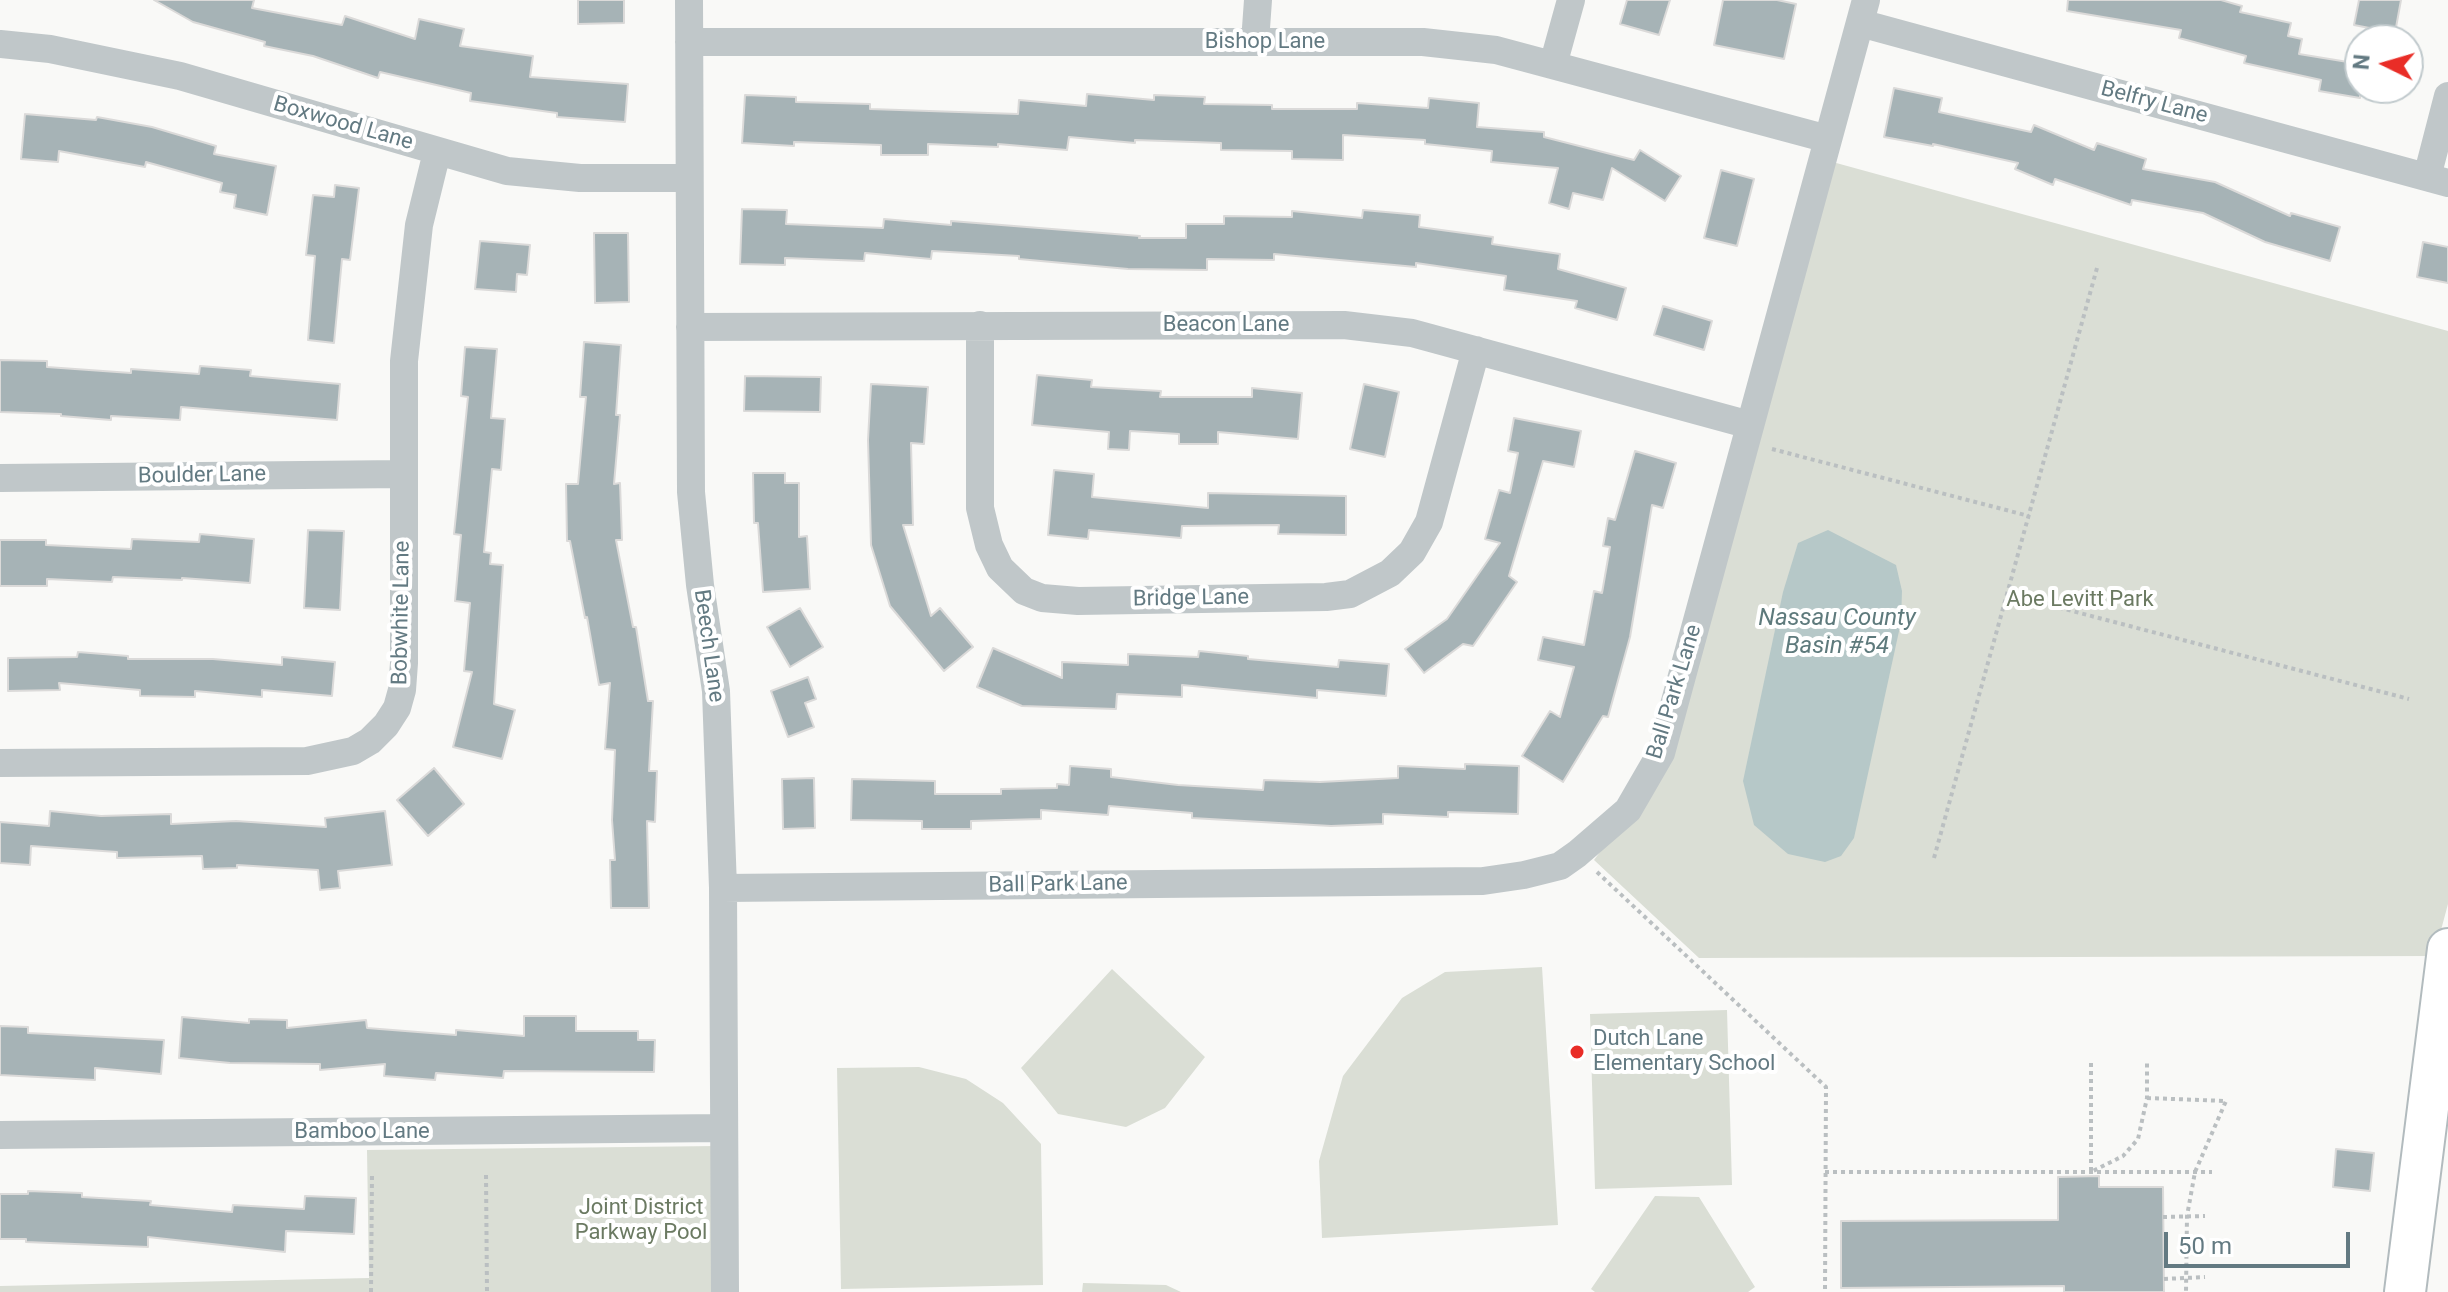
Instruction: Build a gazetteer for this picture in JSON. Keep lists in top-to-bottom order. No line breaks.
{"streets":{"street":["Bishop Lane","Belfry Lane","Boxwood Lane","Beacon Lane","Boulder Lane","Bridge Lane","Bobwhite Lane","Beech Lane","Ball Park Lane","Bamboo Lane"]},"crossings":[["Bishop Lane","Beech Lane"],["Bishop Lane","Ball Park Lane"],["Belfry Lane","Ball Park Lane"],["Boxwood Lane","Bobwhite Lane"],["Boxwood Lane","Beech Lane"],["Beacon Lane","Bridge Lane"],["Beacon Lane","Beech Lane"],["Beacon Lane","Ball Park Lane"],["Boulder Lane","Bobwhite Lane"],["Beech Lane","Ball Park Lane"],["Beech Lane","Bamboo Lane"]],"water":["Nassau County Basin #54"],"parks":["Abe Levitt Park","Joint District Parkway Pool"],"places":["Dutch Lane Elementary School"],"scale_bar":"50 m","north":"left"}
